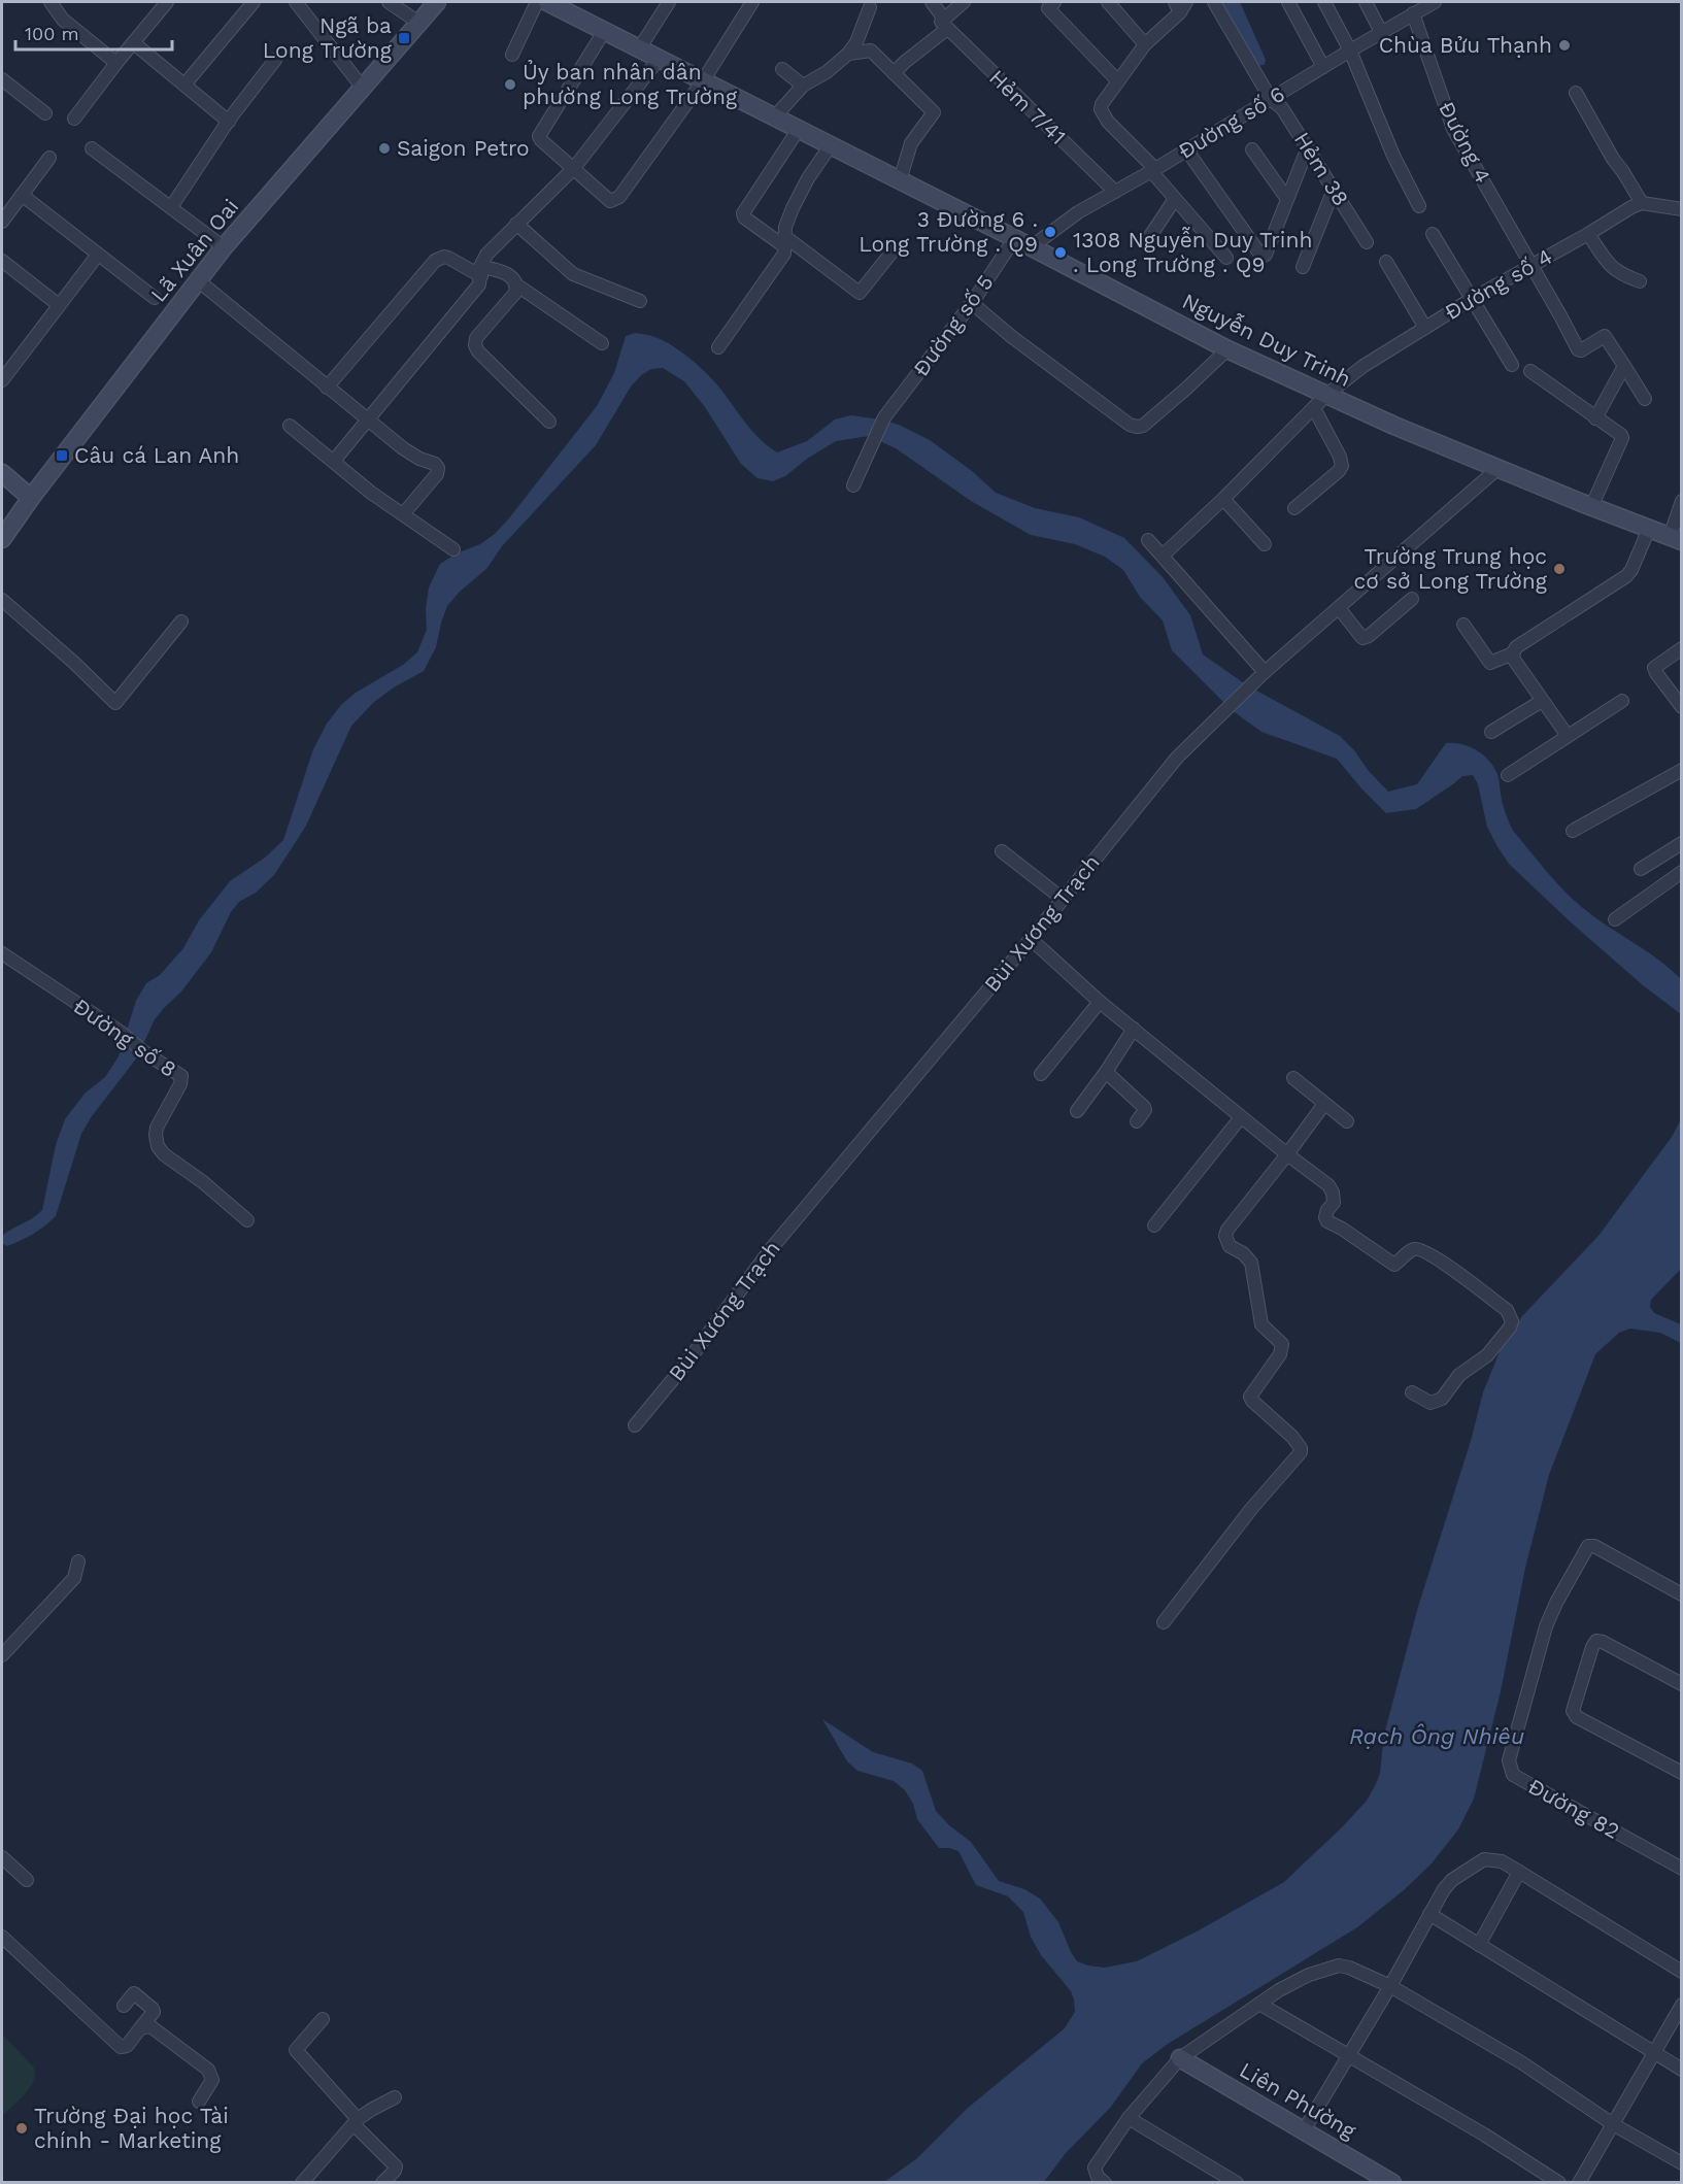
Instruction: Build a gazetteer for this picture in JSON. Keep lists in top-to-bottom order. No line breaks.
{"streets":{"main road":["Lã Xuân Oai","Nguyễn Duy Trinh","Liên Phường"],"street":["Hẻm 7/41","Đường số 6","Đường 4","Hẻm 38","Đường số 4","Đường số 5","Bùi Xương Trạch","Đường số 8","Đường 82"]},"crossings":[["Hẻm 7/41","Đường số 6"],["Đường số 6","Đường 4"],["Đường số 6","Hẻm 38"],["Đường số 6","Nguyễn Duy Trinh"],["Đường 4","Đường số 4"],["Đường số 4","Nguyễn Duy Trinh"],["Đường số 5","Nguyễn Duy Trinh"],["Nguyễn Duy Trinh","Bùi Xương Trạch"]],"water":["Rạch Ông Nhiêu"],"places":{"transit":["Ngã ba Long Trường","Câu cá Lan Anh"],"other":["Chùa Bửu Thạnh","Ủy ban nhân dân phường Long Trường","Saigon Petro","3 Đường 6 . Long Trường . Q9","1308 Nguyễn Duy Trinh . Long Trường . Q9","Trường Trung học cơ sở Long Trường","Trường Đại học Tài chính - Marketing"]},"scale_bar":"100 m"}
